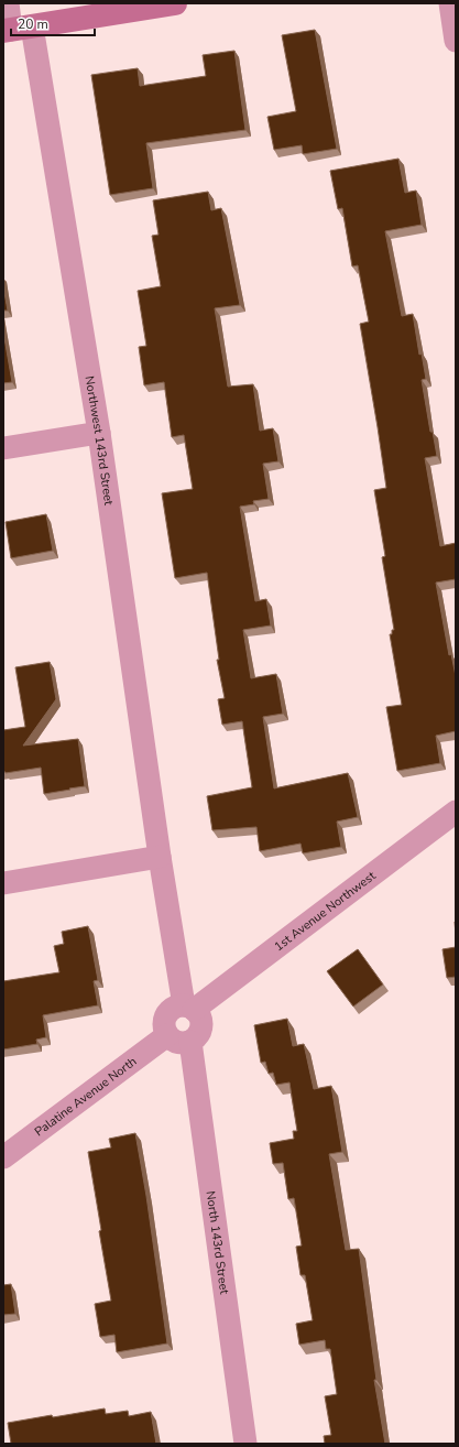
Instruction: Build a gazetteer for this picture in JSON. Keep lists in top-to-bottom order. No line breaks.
{"streets":{"street":["Northwest 143rd Street","1st Avenue Northwest","Palatine Avenue North","North 143rd Street"]},"crossings":[["1st Avenue Northwest","Palatine Avenue North"],["1st Avenue Northwest","North 143rd Street"],["Palatine Avenue North","North 143rd Street"]],"scale_bar":"20 m"}
